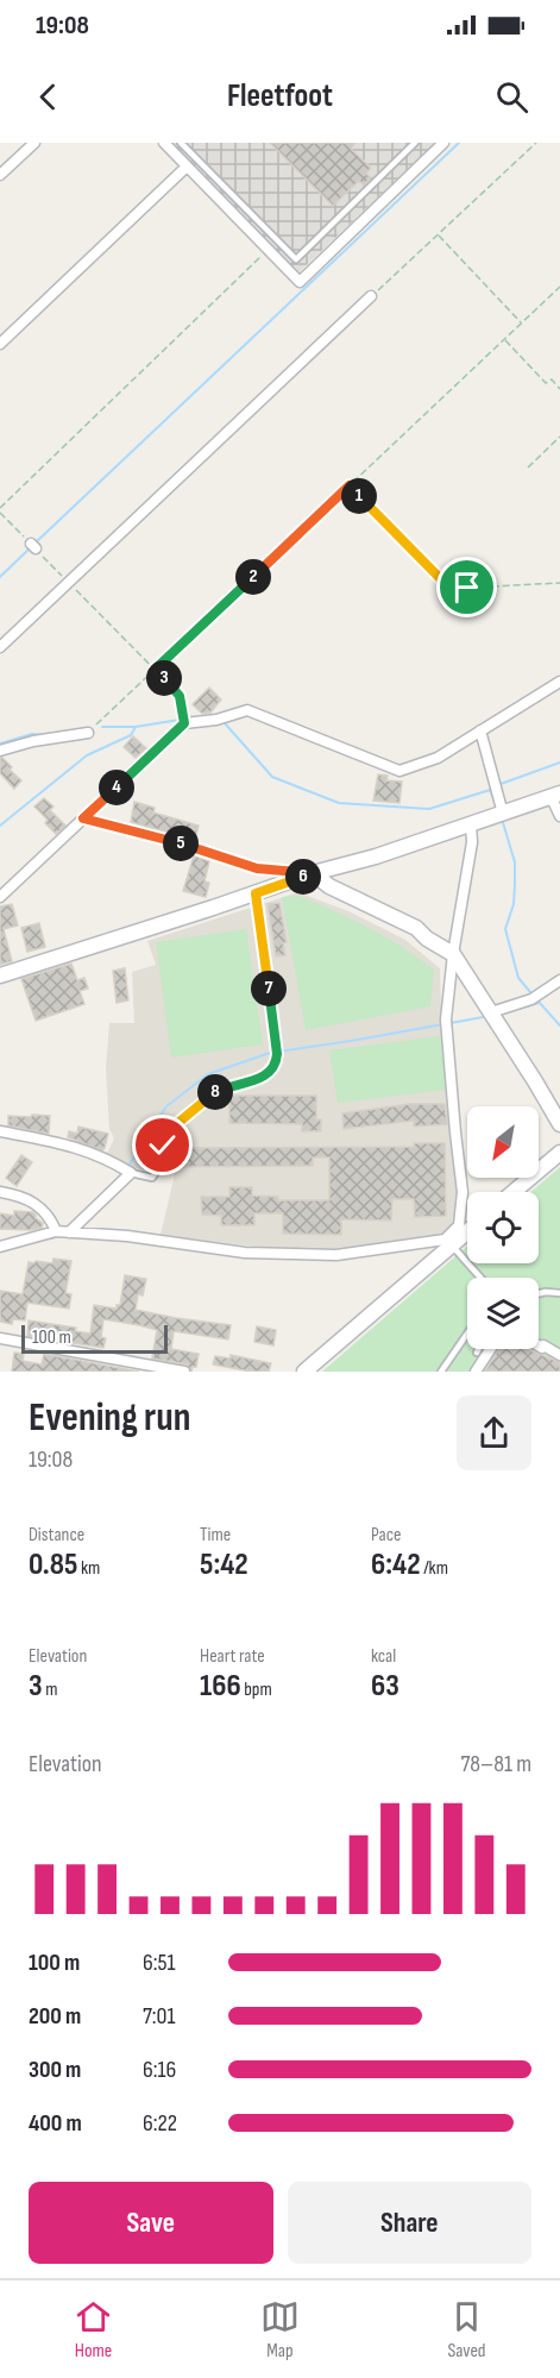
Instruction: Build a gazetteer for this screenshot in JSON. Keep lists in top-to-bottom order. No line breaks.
{"scale_bar":"100 m","north":"bottom left","page":{"status":"19:08","header":"Fleetfoot","pins":["1","2","3","4","5","6","7","8"],"scale":"100 m","heading":["Evening run","19:08"],"stats":[["Distance","0.85 km"],["Time","5:42"],["Pace","6:42 /km"],["Elevation","3 m"],["Heart rate","166 bpm"],["kcal","63"]],"chart":["Elevation","78–81 m"],"list":[{"name":"100 m","note":"6:51"},{"name":"200 m","note":"7:01"},{"name":"300 m","note":"6:16"},{"name":"400 m","note":"6:22"}],"buttons":["Save","Share"],"tabs":["Home","Map","Saved"]}}
